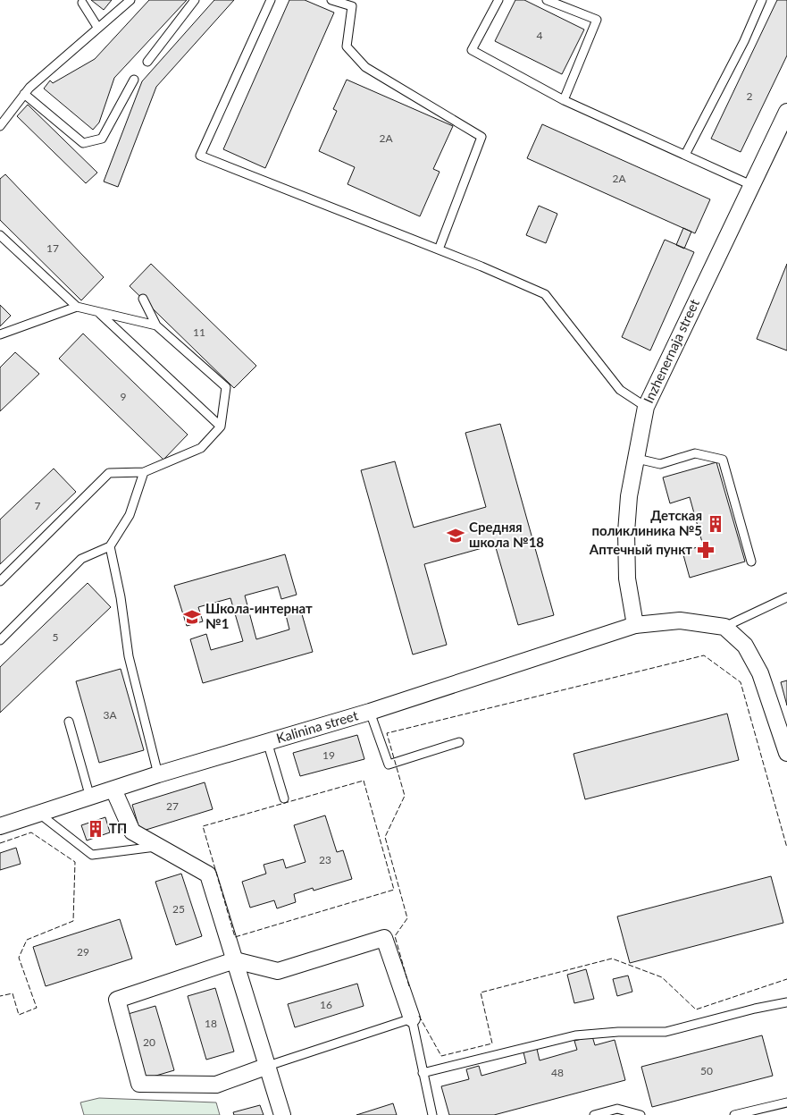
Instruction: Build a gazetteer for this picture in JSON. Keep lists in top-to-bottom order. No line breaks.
{"streets":{"street":["Inzhenernaja street","Kalinina street"]},"crossings":[["Inzhenernaja street","Kalinina street"]],"places":{"building":["Детская поликлиника №5","ТП"],"school or university":["Средняя школа №18","Школа-интернат №1"],"pharmacy":["Аптечный пункт"]},"house_numbers":["4","2","2А","2А","17","11","9","7","5","3А","19","27","23","25","29","16","18","20","50","48"]}
